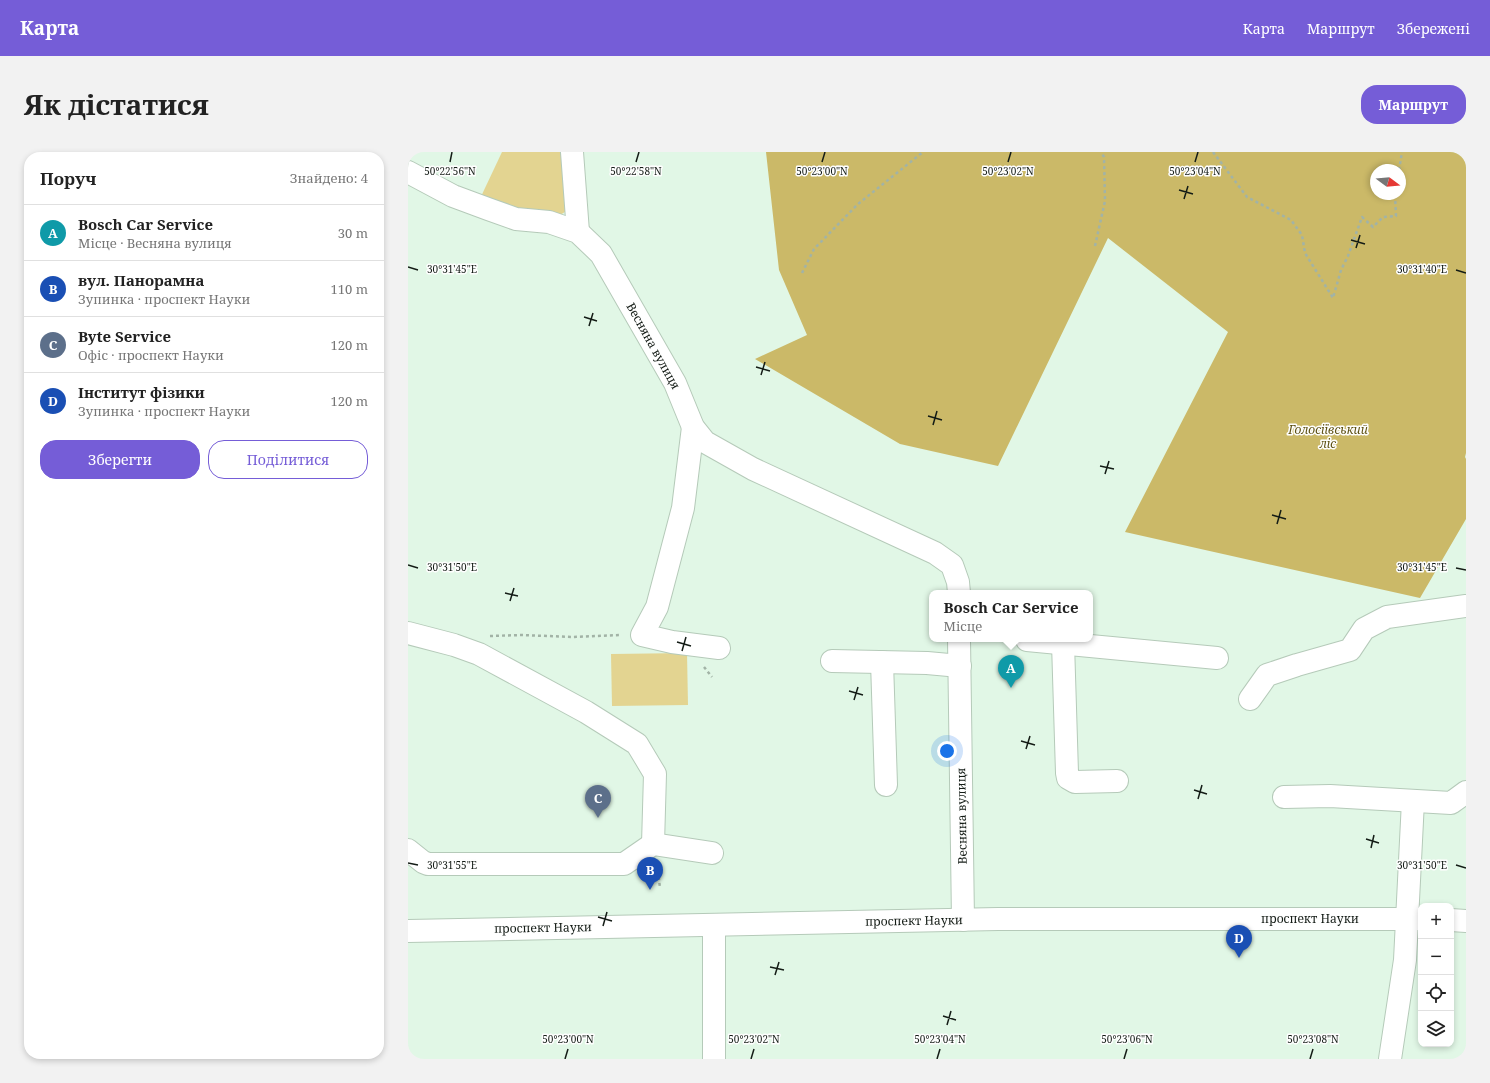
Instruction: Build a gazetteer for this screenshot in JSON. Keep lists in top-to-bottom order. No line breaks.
{"streets":{"street":["Весняна вулиця","проспект Науки"]},"crossings":[["Весняна вулиця","проспект Науки"]],"parks":["Голосіївський ліс"],"north":"right","page":{"header":"Карта","nav":["Карта","Маршрут","Збережені"],"title":"Як дістатися","buttons":["Маршрут",["Зберегти","Поділитися"]],"heading":["Поруч","Знайдено: 4"],"list":[{"mark":"A","name":"Bosch Car Service","note":"Місце · Весняна вулиця","value":"30 m"},{"mark":"B","name":"вул. Панорамна","note":"Зупинка · проспект Науки","value":"110 m"},{"mark":"C","name":"Byte Service","note":"Офіс · проспект Науки","value":"120 m"},{"mark":"D","name":"Інститут фізики","note":"Зупинка · проспект Науки","value":"120 m"}],"popup":["Bosch Car Service","Місце"],"pins":["A","C","B","D"],"map_buttons":["+","−"]},"coordinates":["50°22'56\"N","50°22'58\"N","50°23'00\"N","50°23'02\"N","50°23'04\"N","30°31'45\"E","30°31'40\"E","30°31'50\"E","30°31'55\"E","50°23'06\"N","50°23'08\"N"]}
